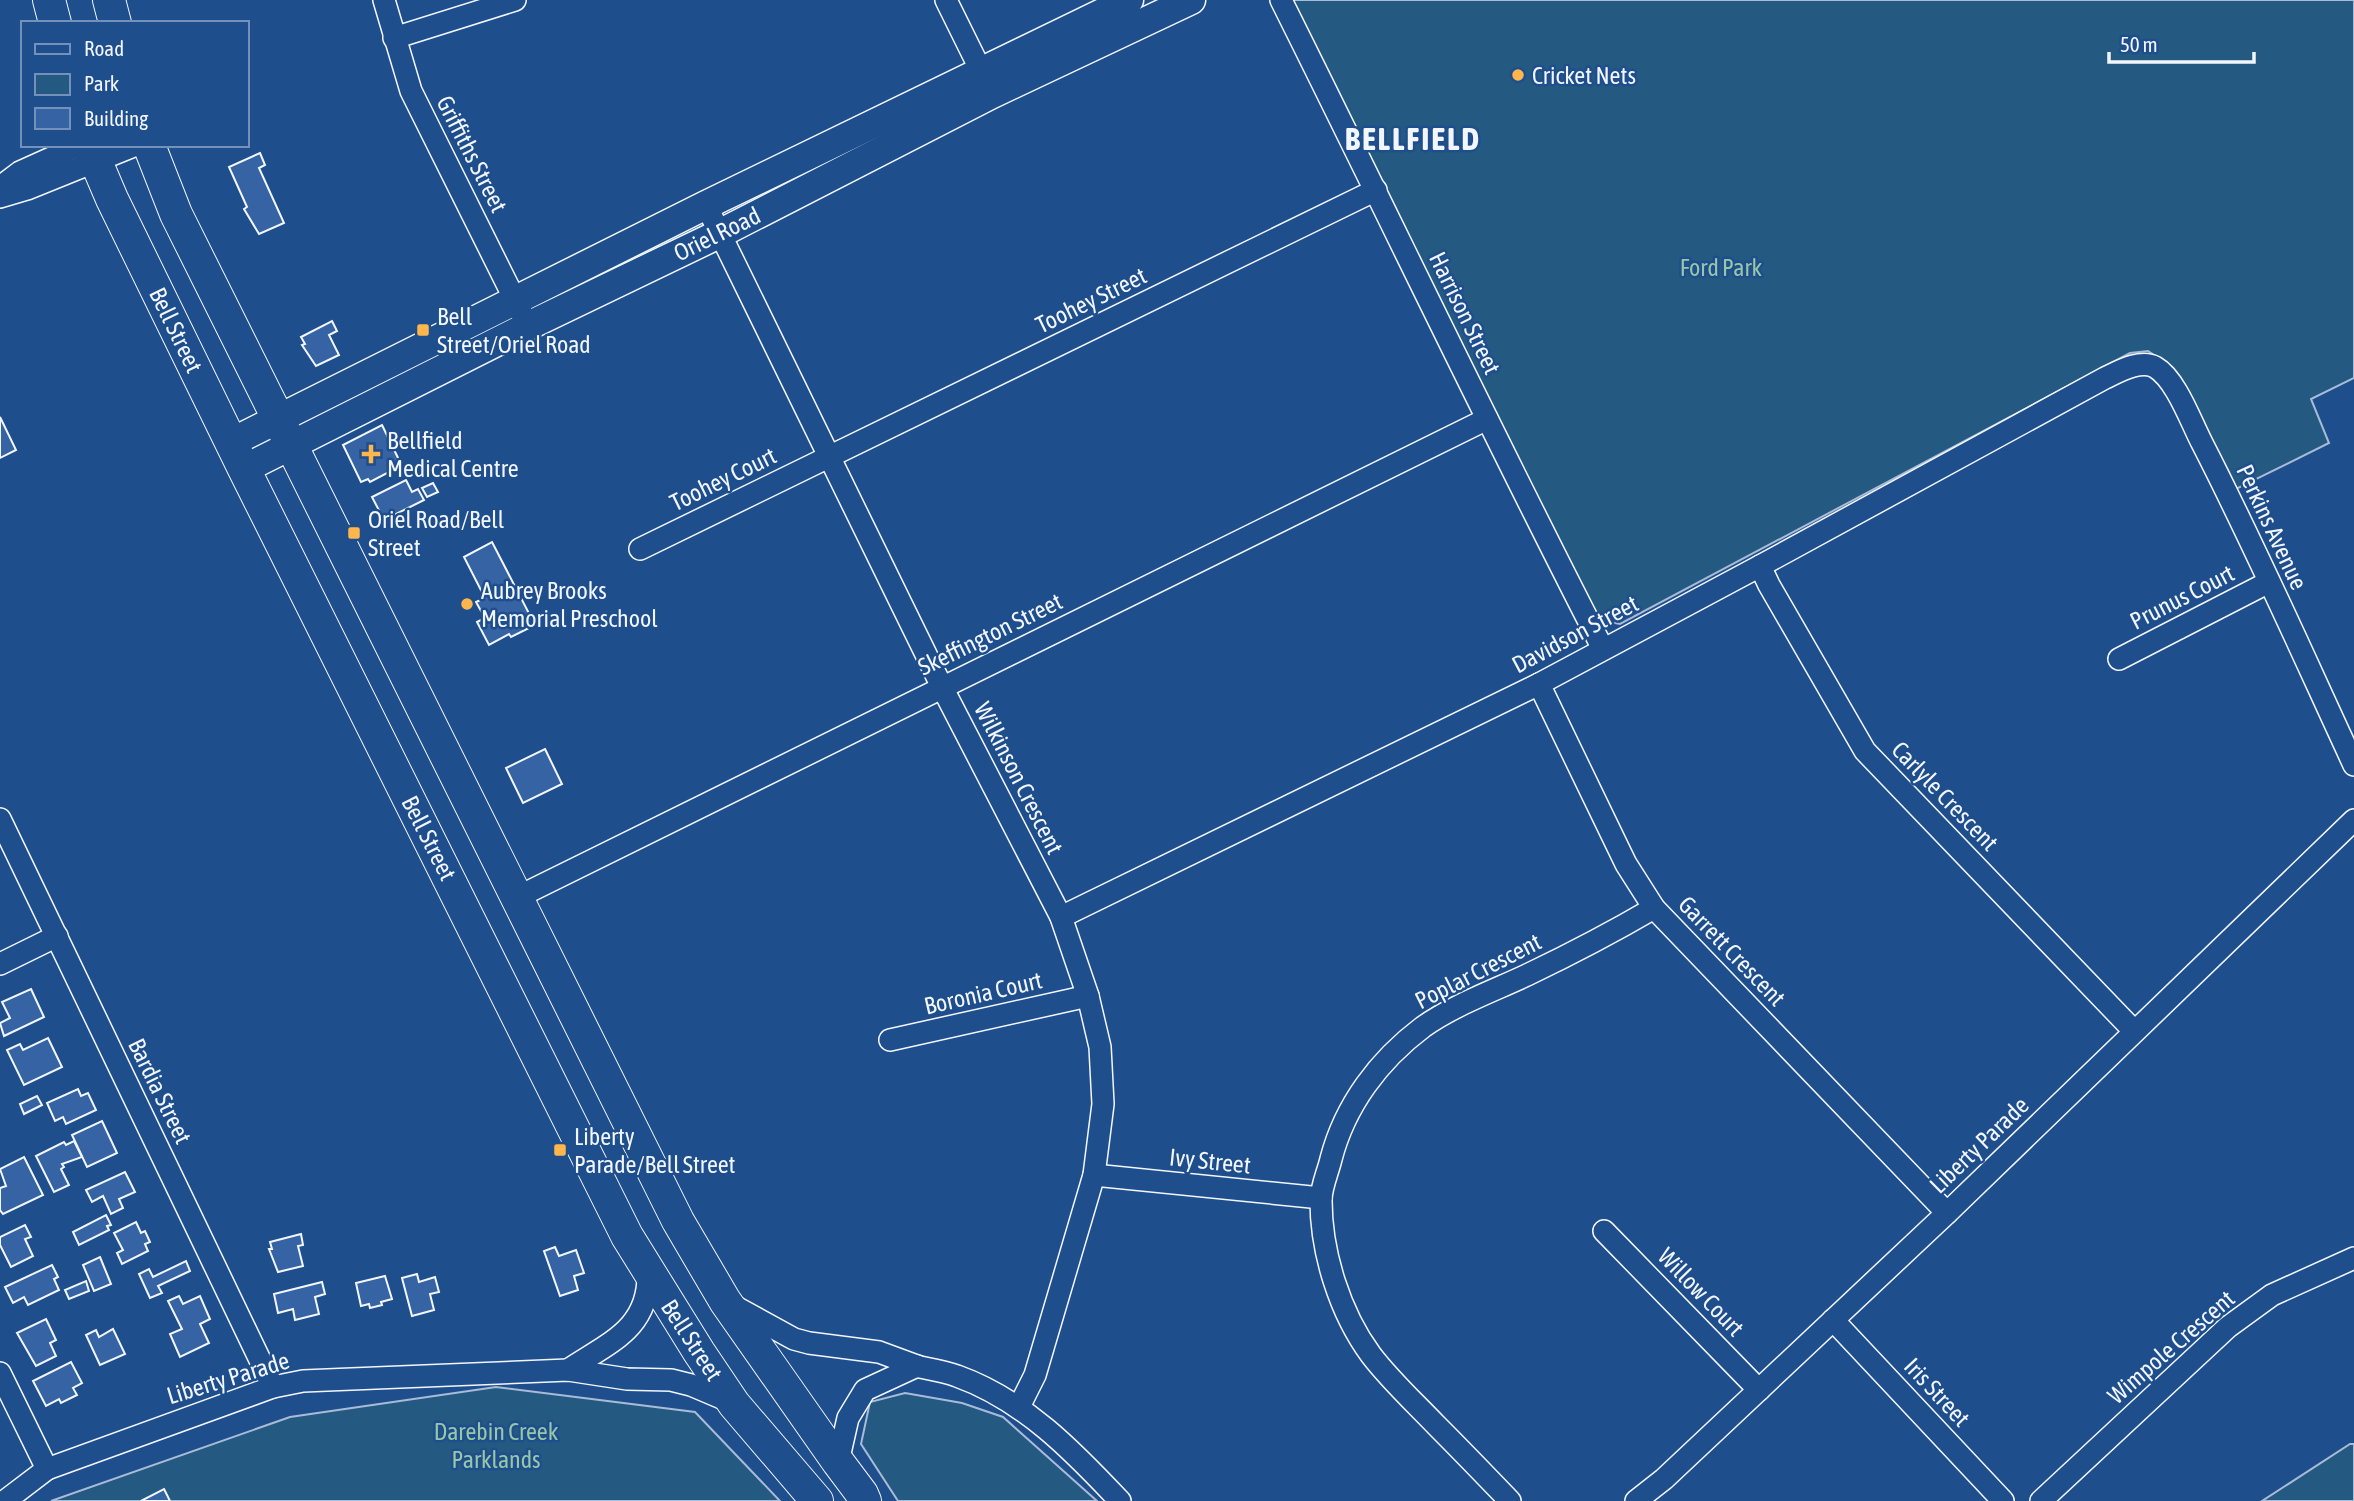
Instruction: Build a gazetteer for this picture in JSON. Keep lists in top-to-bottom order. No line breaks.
{"streets":{"highway":["Bell Street"],"main road":["Oriel Road"],"street":["Griffiths Street","Toohey Street","Harrison Street","Toohey Court","Perkins Avenue","Prunus Court","Skeffington Street","Davidson Street","Wilkinson Crescent","Carlyle Crescent","Garrett Crescent","Poplar Crescent","Boronia Court","Bardia Street","Liberty Parade","Ivy Street","Willow Court","Wimpole Crescent","Iris Street"]},"crossings":[["Griffiths Street","Oriel Road"],["Oriel Road","Bell Street"],["Oriel Road","Wilkinson Crescent"],["Toohey Street","Harrison Street"],["Toohey Street","Toohey Court"],["Toohey Street","Wilkinson Crescent"],["Harrison Street","Skeffington Street"],["Harrison Street","Davidson Street"],["Bell Street","Skeffington Street"],["Bell Street","Liberty Parade"],["Toohey Court","Wilkinson Crescent"],["Perkins Avenue","Prunus Court"],["Perkins Avenue","Davidson Street"],["Skeffington Street","Wilkinson Crescent"],["Davidson Street","Wilkinson Crescent"],["Davidson Street","Carlyle Crescent"],["Davidson Street","Garrett Crescent"],["Wilkinson Crescent","Boronia Court"],["Wilkinson Crescent","Ivy Street"],["Carlyle Crescent","Liberty Parade"],["Garrett Crescent","Poplar Crescent"],["Garrett Crescent","Liberty Parade"],["Poplar Crescent","Ivy Street"],["Bardia Street","Liberty Parade"],["Liberty Parade","Willow Court"],["Liberty Parade","Iris Street"]],"districts":["BELLFIELD"],"parks":["Ford Park","Darebin Creek Parklands"],"places":{"other":["Cricket Nets","Aubrey Brooks Memorial Preschool"],"transit":["Bell Street/Oriel Road","Oriel Road/Bell Street","Liberty Parade/Bell Street"],"health":["Bellfield Medical Centre"]},"legend":["Road","Park","Building"],"scale_bar":"50 m"}
